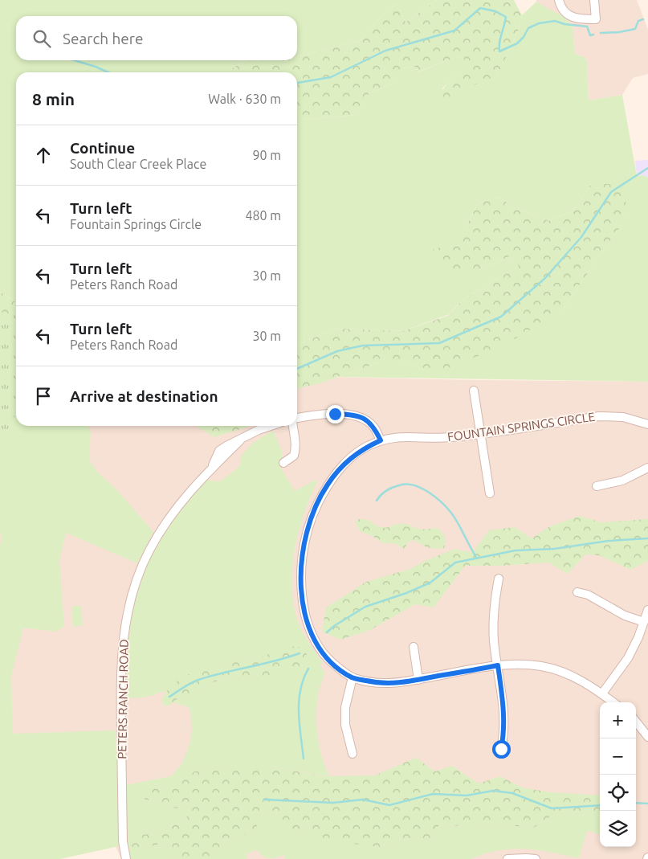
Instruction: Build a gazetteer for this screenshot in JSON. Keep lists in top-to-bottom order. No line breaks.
{"streets":{"street":["FOUNTAIN SPRINGS CIRCLE","PETERS RANCH ROAD"]},"page":{"search":"Search here","heading":["8 min","Walk · 630 m"],"list":[["Continue","South Clear Creek Place","90 m"],["Turn left","Fountain Springs Circle","480 m"],["Turn left","Peters Ranch Road","30 m"],["Turn left","Peters Ranch Road","30 m"],"Arrive at destination"],"map_buttons":["+","−"]}}
